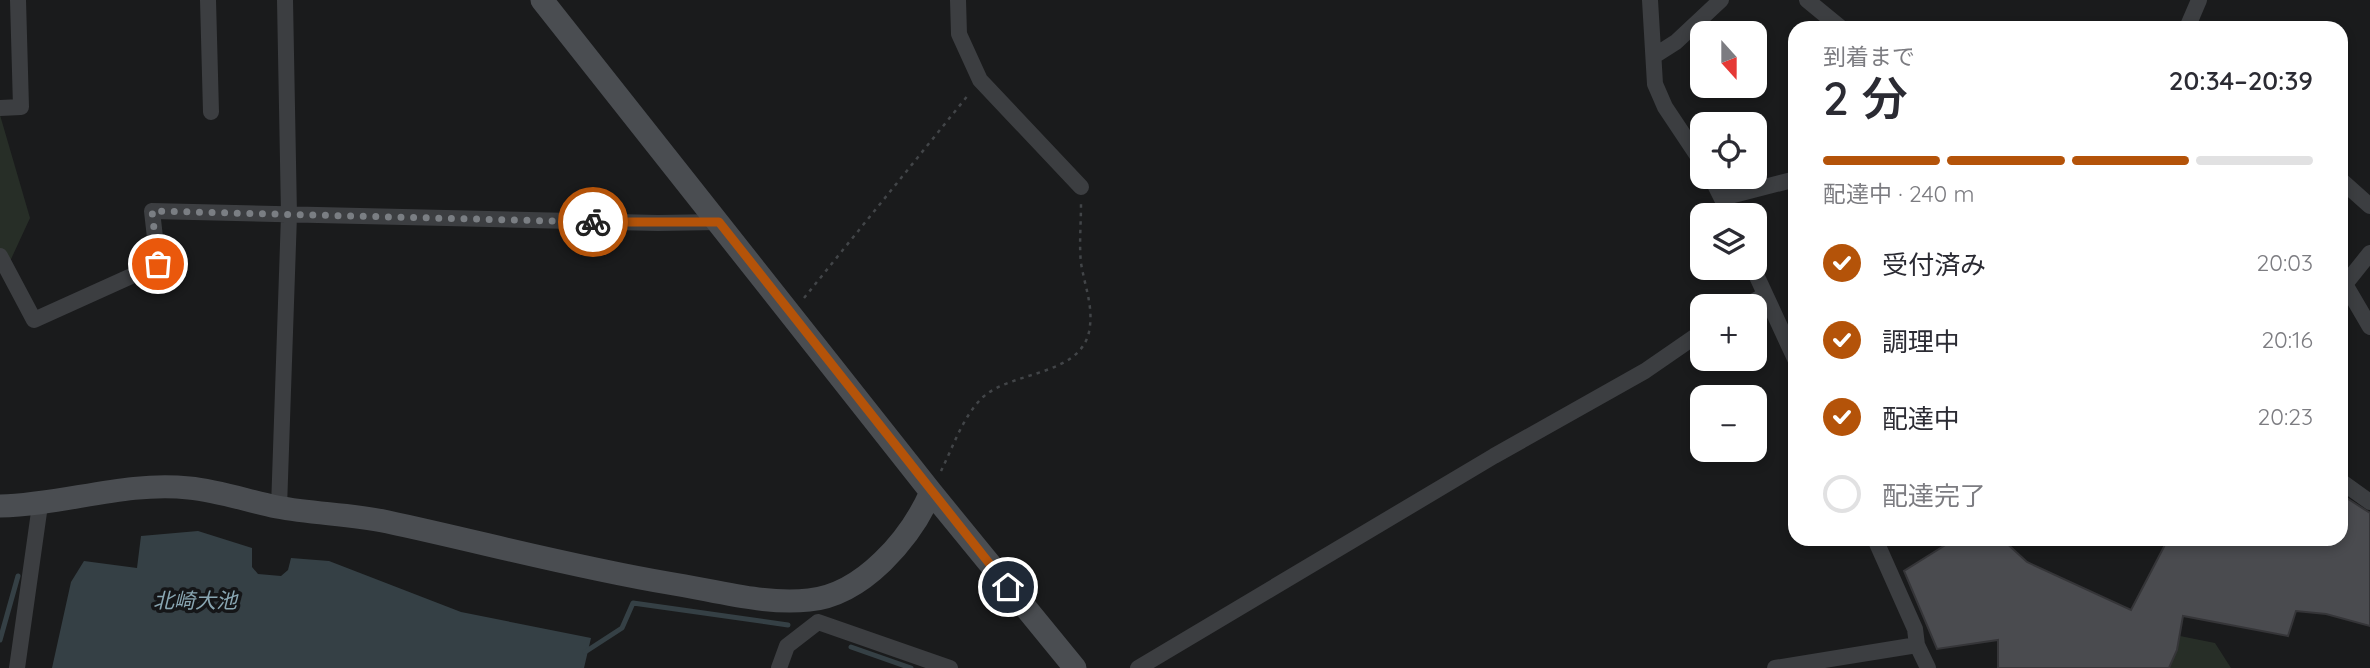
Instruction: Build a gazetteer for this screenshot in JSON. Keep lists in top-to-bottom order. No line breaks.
{"water":["北崎大池"],"north":"bottom","page":{"map_buttons":["+","−"],"heading":["2 分","到着まで","20:34–20:39"],"bar":"配達中 · 240 m","list":[["受付済み","20:03"],["調理中","20:16"],["配達中","20:23"],"配達完了"]}}
